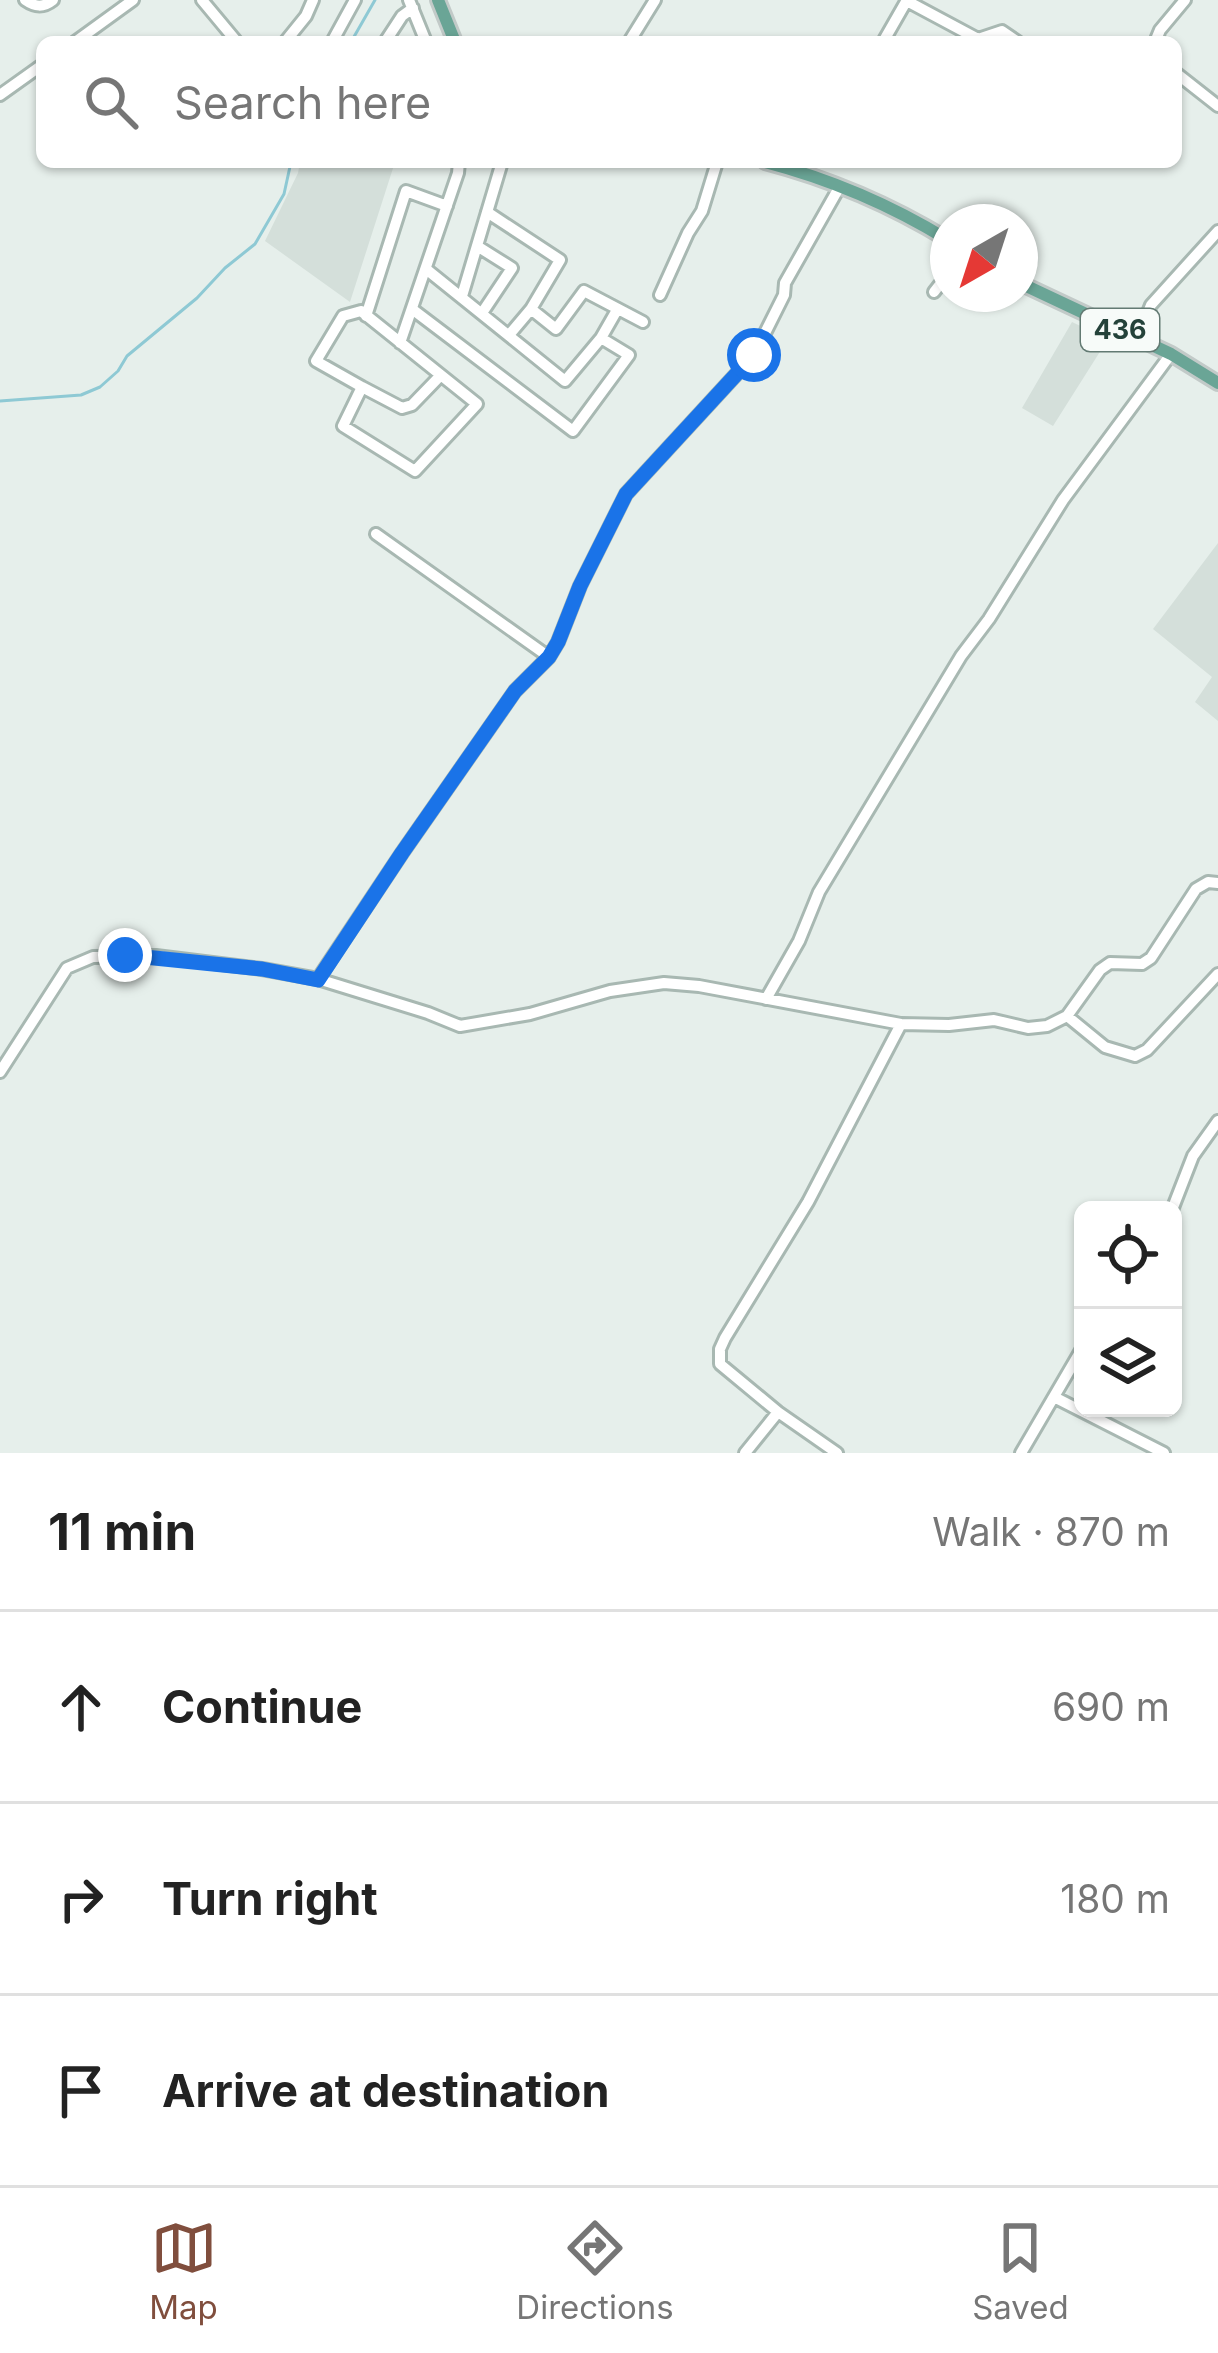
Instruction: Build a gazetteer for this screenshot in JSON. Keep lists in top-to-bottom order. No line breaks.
{"streets":{"main road":["436"]},"north":"bottom left","page":{"search":"Search here","heading":["11 min","Walk · 870 m"],"list":[["Continue","690 m"],["Turn right","180 m"],"Arrive at destination"],"nav":["Map","Directions","Saved"]}}
